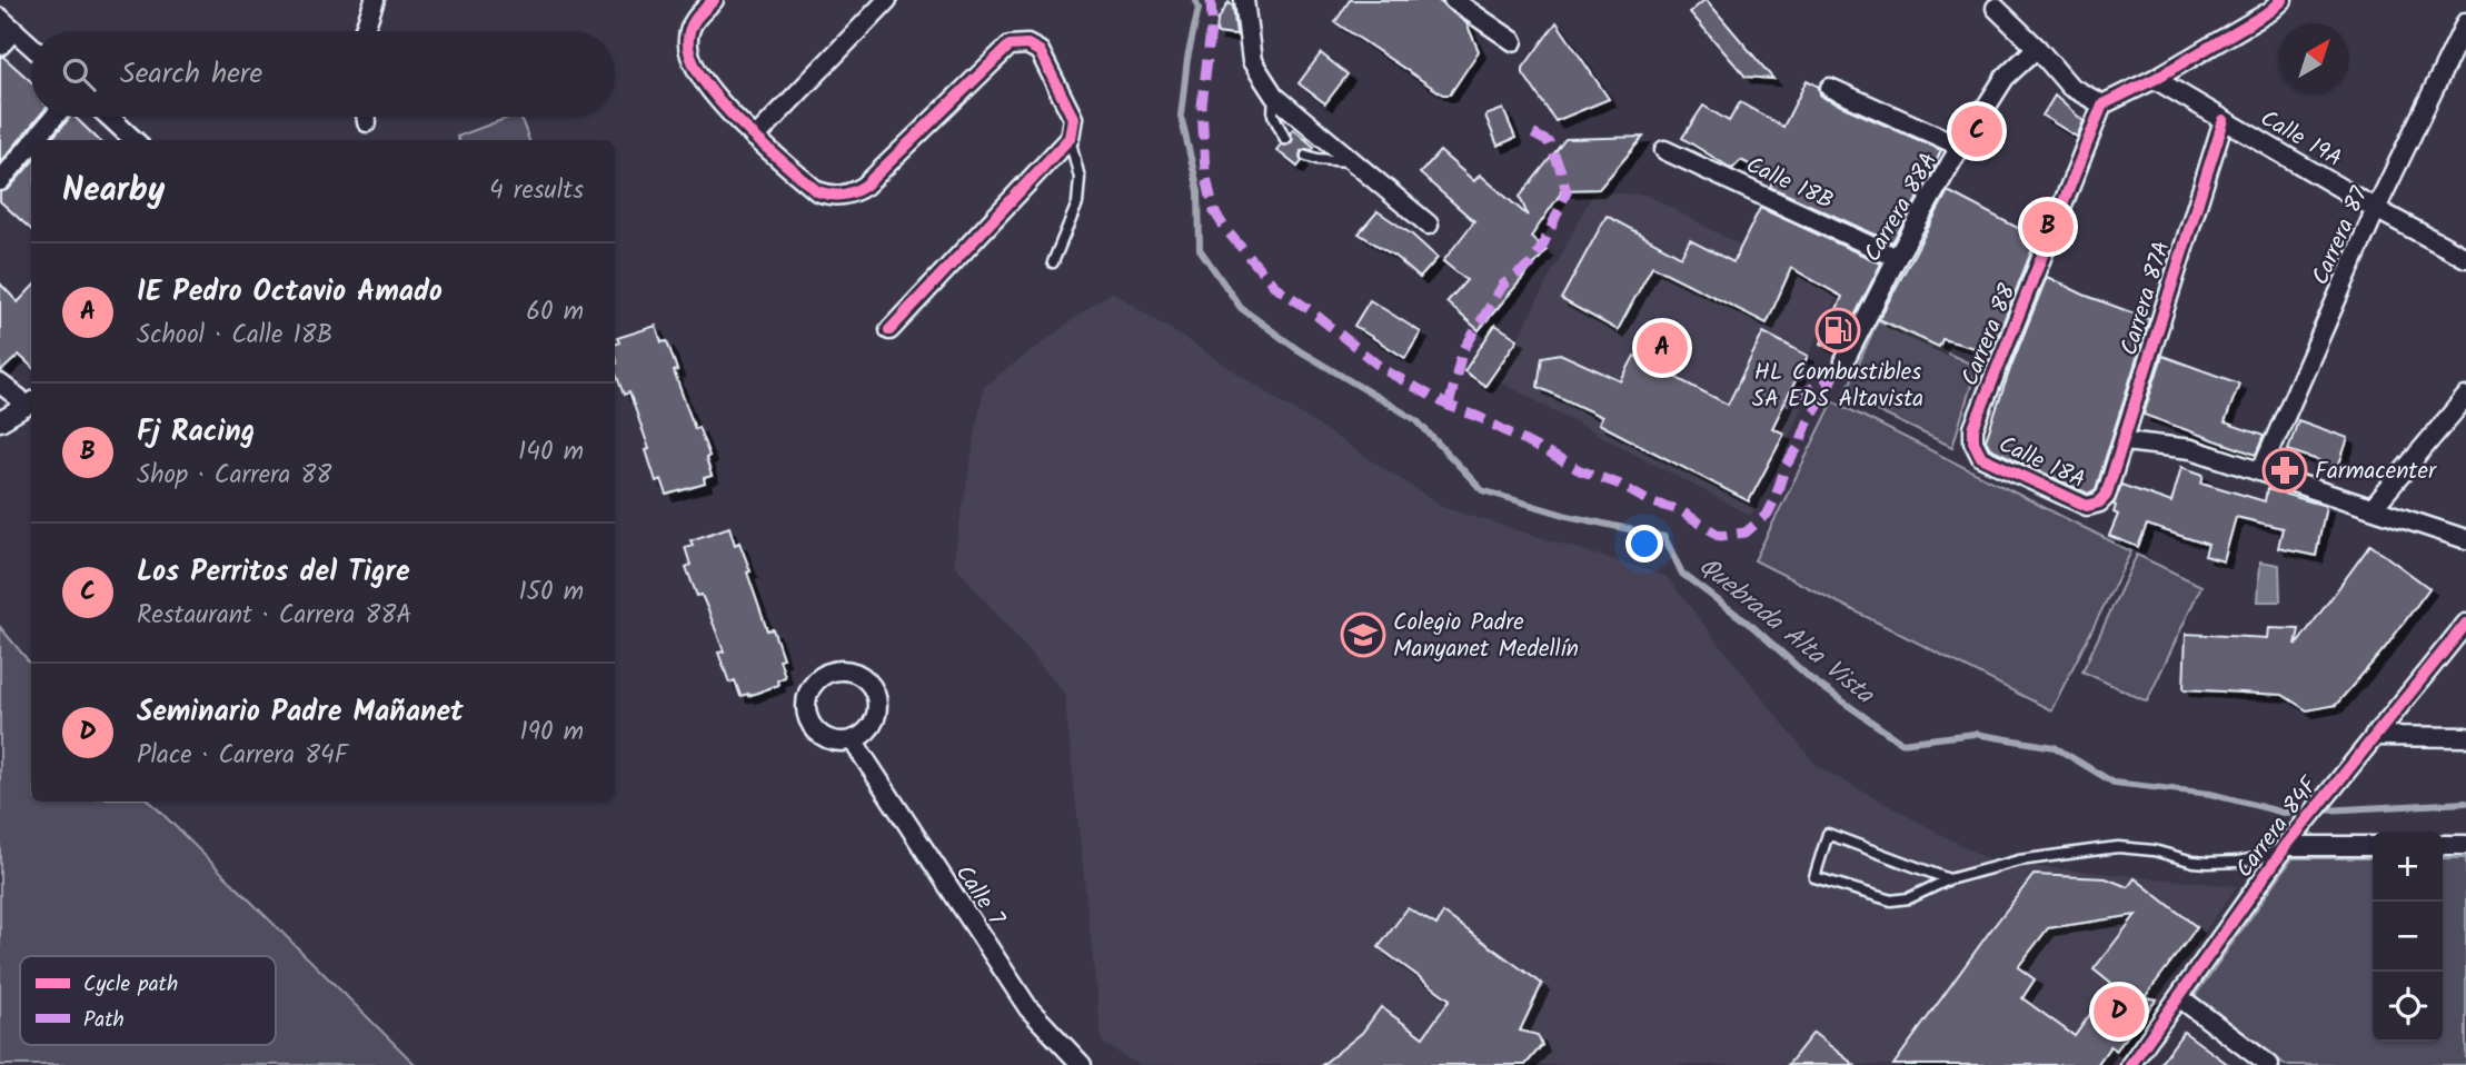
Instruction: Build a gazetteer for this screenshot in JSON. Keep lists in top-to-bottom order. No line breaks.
{"streets":{"street":["Calle 19A","Calle 18B","Carrera 88A","Carrera 87","Carrera 87A","Carrera 88","Calle 18A","Carrera 84F","Calle 7"]},"crossings":[["Calle 19A","Carrera 87"],["Calle 19A","Carrera 87A"],["Calle 18B","Carrera 88A"],["Carrera 87A","Calle 18A"],["Carrera 88","Calle 18A"]],"water":["Quebrada Alta Vista"],"places":{"fuel station":["HL Combustibles SA EDS Altavista"],"pharmacy":["Farmacenter"],"school or university":["Colegio Padre Manyanet Medellín"]},"legend":["Cycle path","Path"],"north":"top right","page":{"search":"Search here","pins":["C","B","A","D"],"heading":["Nearby","4 results"],"list":[{"mark":"A","name":"IE Pedro Octavio Amado","note":"School · Calle 18B","value":"60 m"},{"mark":"B","name":"Fj Racing","note":"Shop · Carrera 88","value":"140 m"},{"mark":"C","name":"Los Perritos del Tigre","note":"Restaurant · Carrera 88A","value":"150 m"},{"mark":"D","name":"Seminario Padre Mañanet","note":"Place · Carrera 84F","value":"190 m"}],"map_buttons":["+","−"]}}
